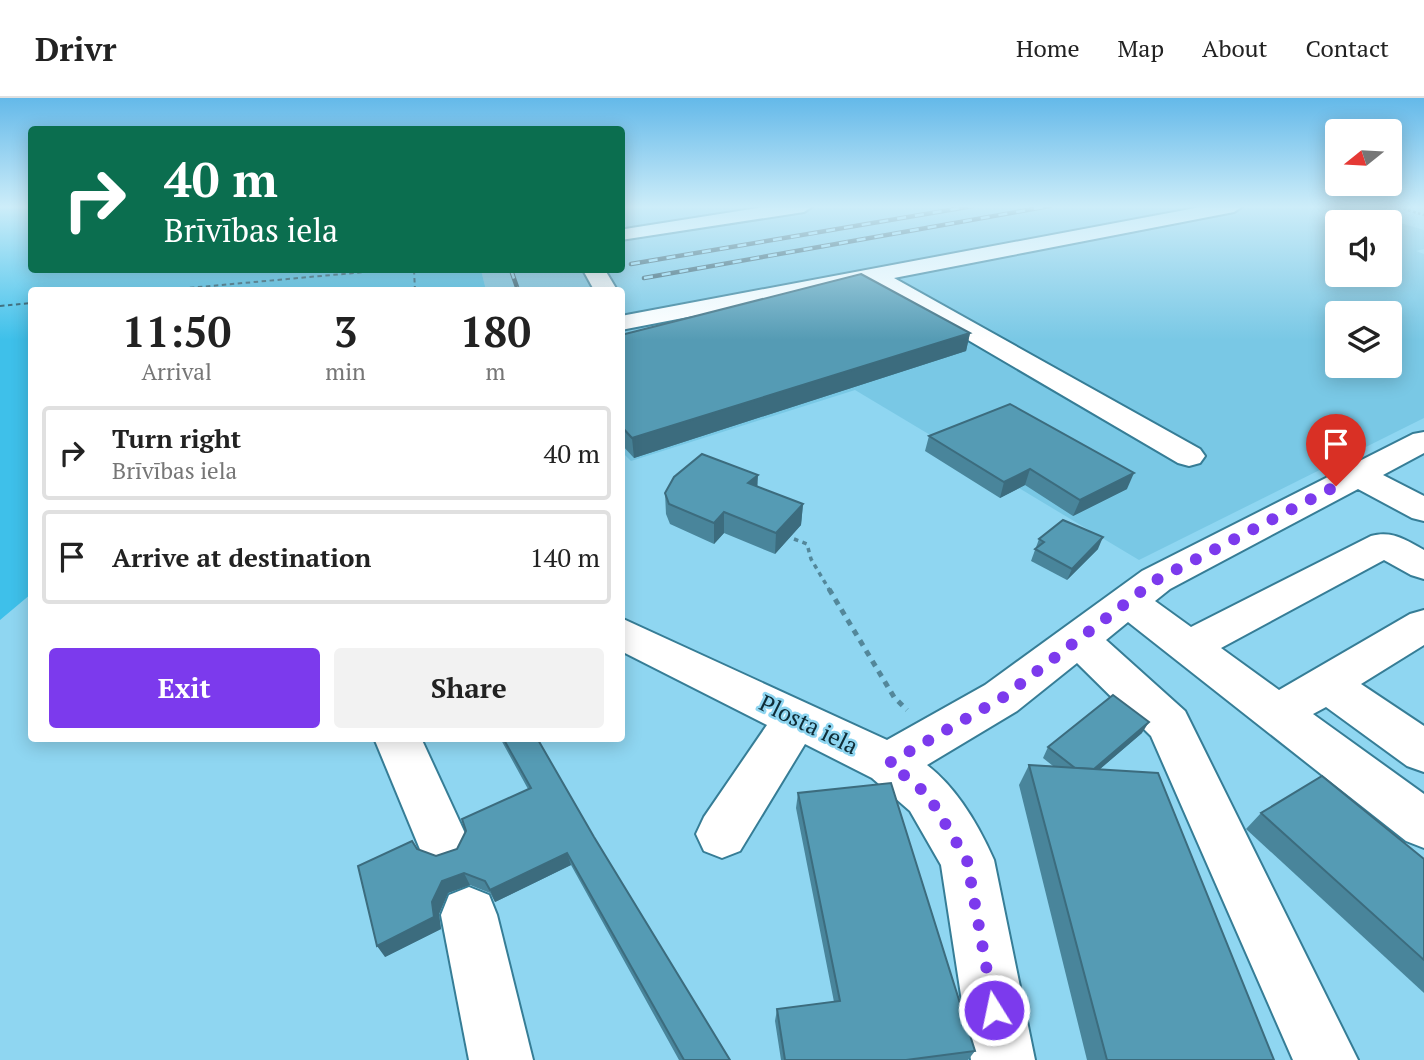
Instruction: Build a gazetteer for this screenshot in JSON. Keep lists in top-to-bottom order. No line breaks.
{"streets":{"street":["Plosta iela"]},"north":"left","page":{"header":"Drivr","nav":["Home","Map","About","Contact"],"turn":["40 m","Brīvības iela"],"eta":["11:50","Arrival","3","min","180","m"],"list":[{"name":"Turn right","note":"Brīvības iela","value":"40 m"},{"name":"Arrive at destination","value":"140 m"}],"buttons":["Exit","Share"]}}
